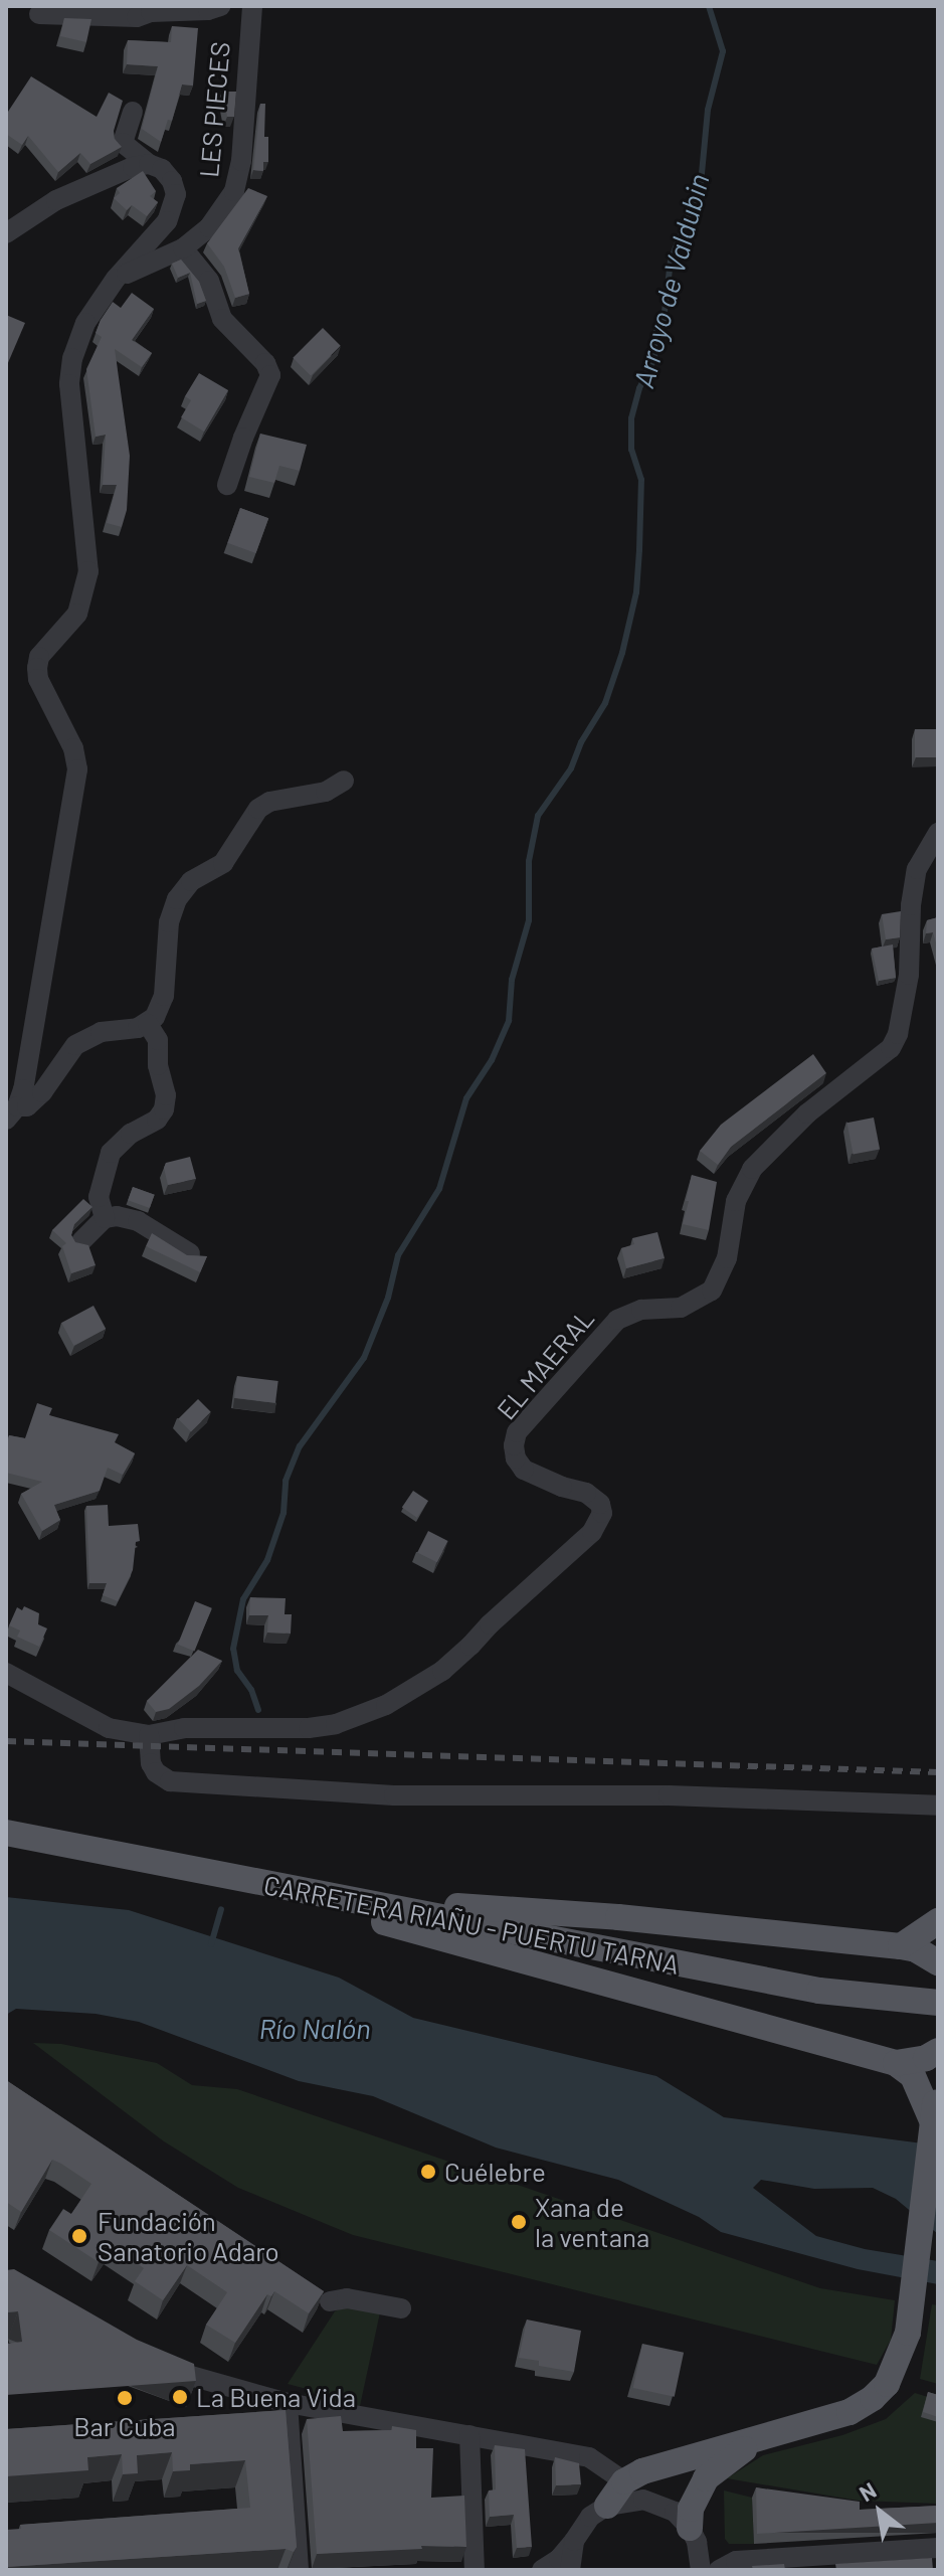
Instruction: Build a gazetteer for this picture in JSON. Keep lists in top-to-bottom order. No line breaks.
{"streets":{"main road":["CARRETERA RIAÑU - PUERTU TARNA"],"street":["LES PIECES","EL MAERAL"]},"water":["Arroyo de Valdubin","Río Nalón"],"places":["Cuélebre","Xana de la ventana","Fundación Sanatorio Adaro","La Buena Vida","Bar Cuba"],"north":"top left"}
